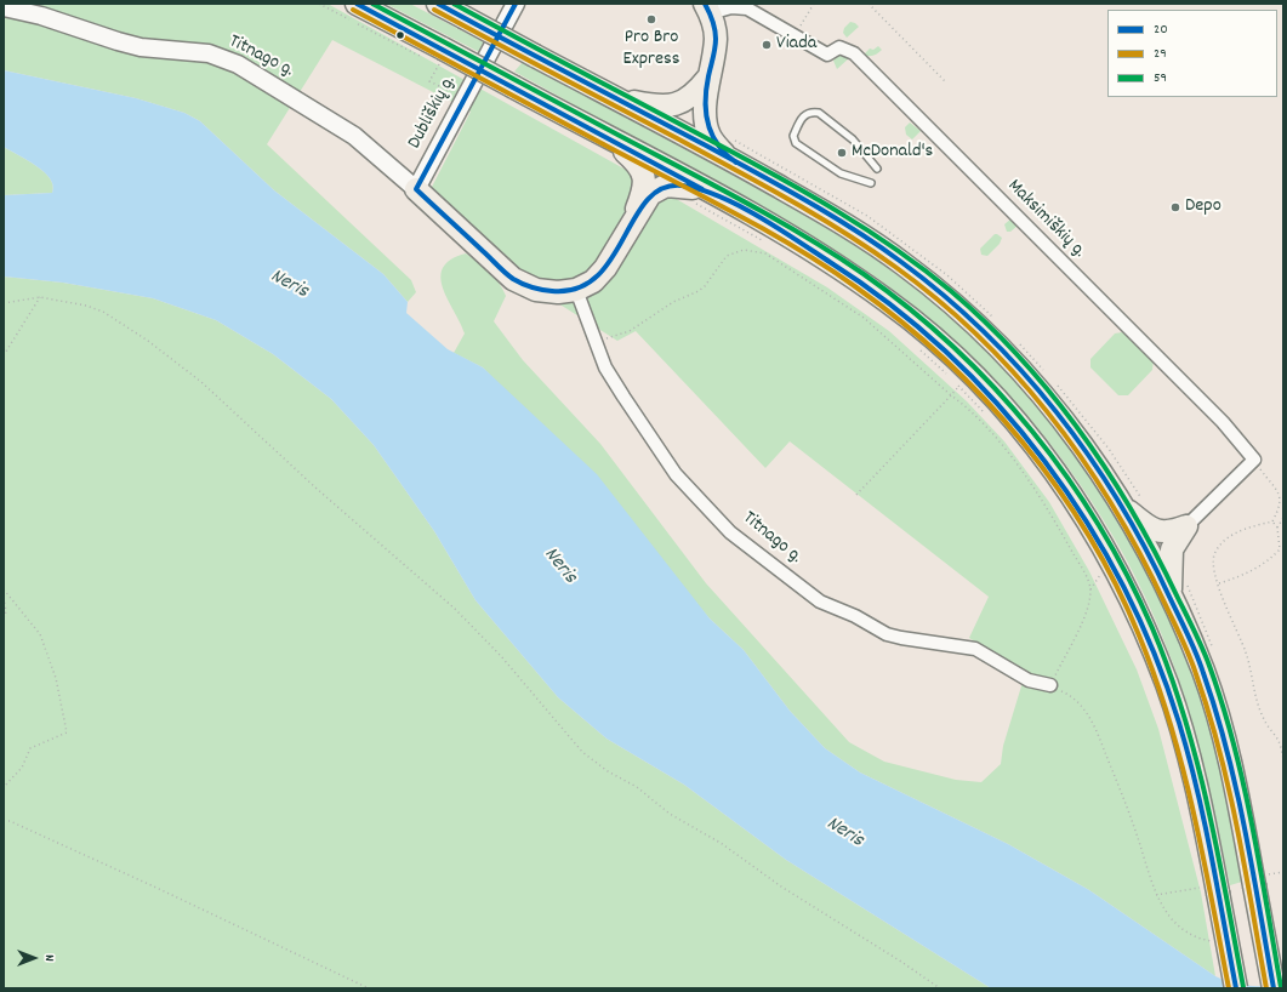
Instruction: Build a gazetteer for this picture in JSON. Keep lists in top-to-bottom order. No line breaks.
{"streets":{"street":["Titnago g.","Dubliškių g.","Maksimiškių g."]},"crossings":[["Titnago g.","Dubliškių g."]],"water":["Neris"],"places":["Pro Bro Express","Viada","McDonald's","Depo"],"lines":["transit line 20","transit line 59","transit line 29"],"legend":["20","29","59"],"north":"right"}
